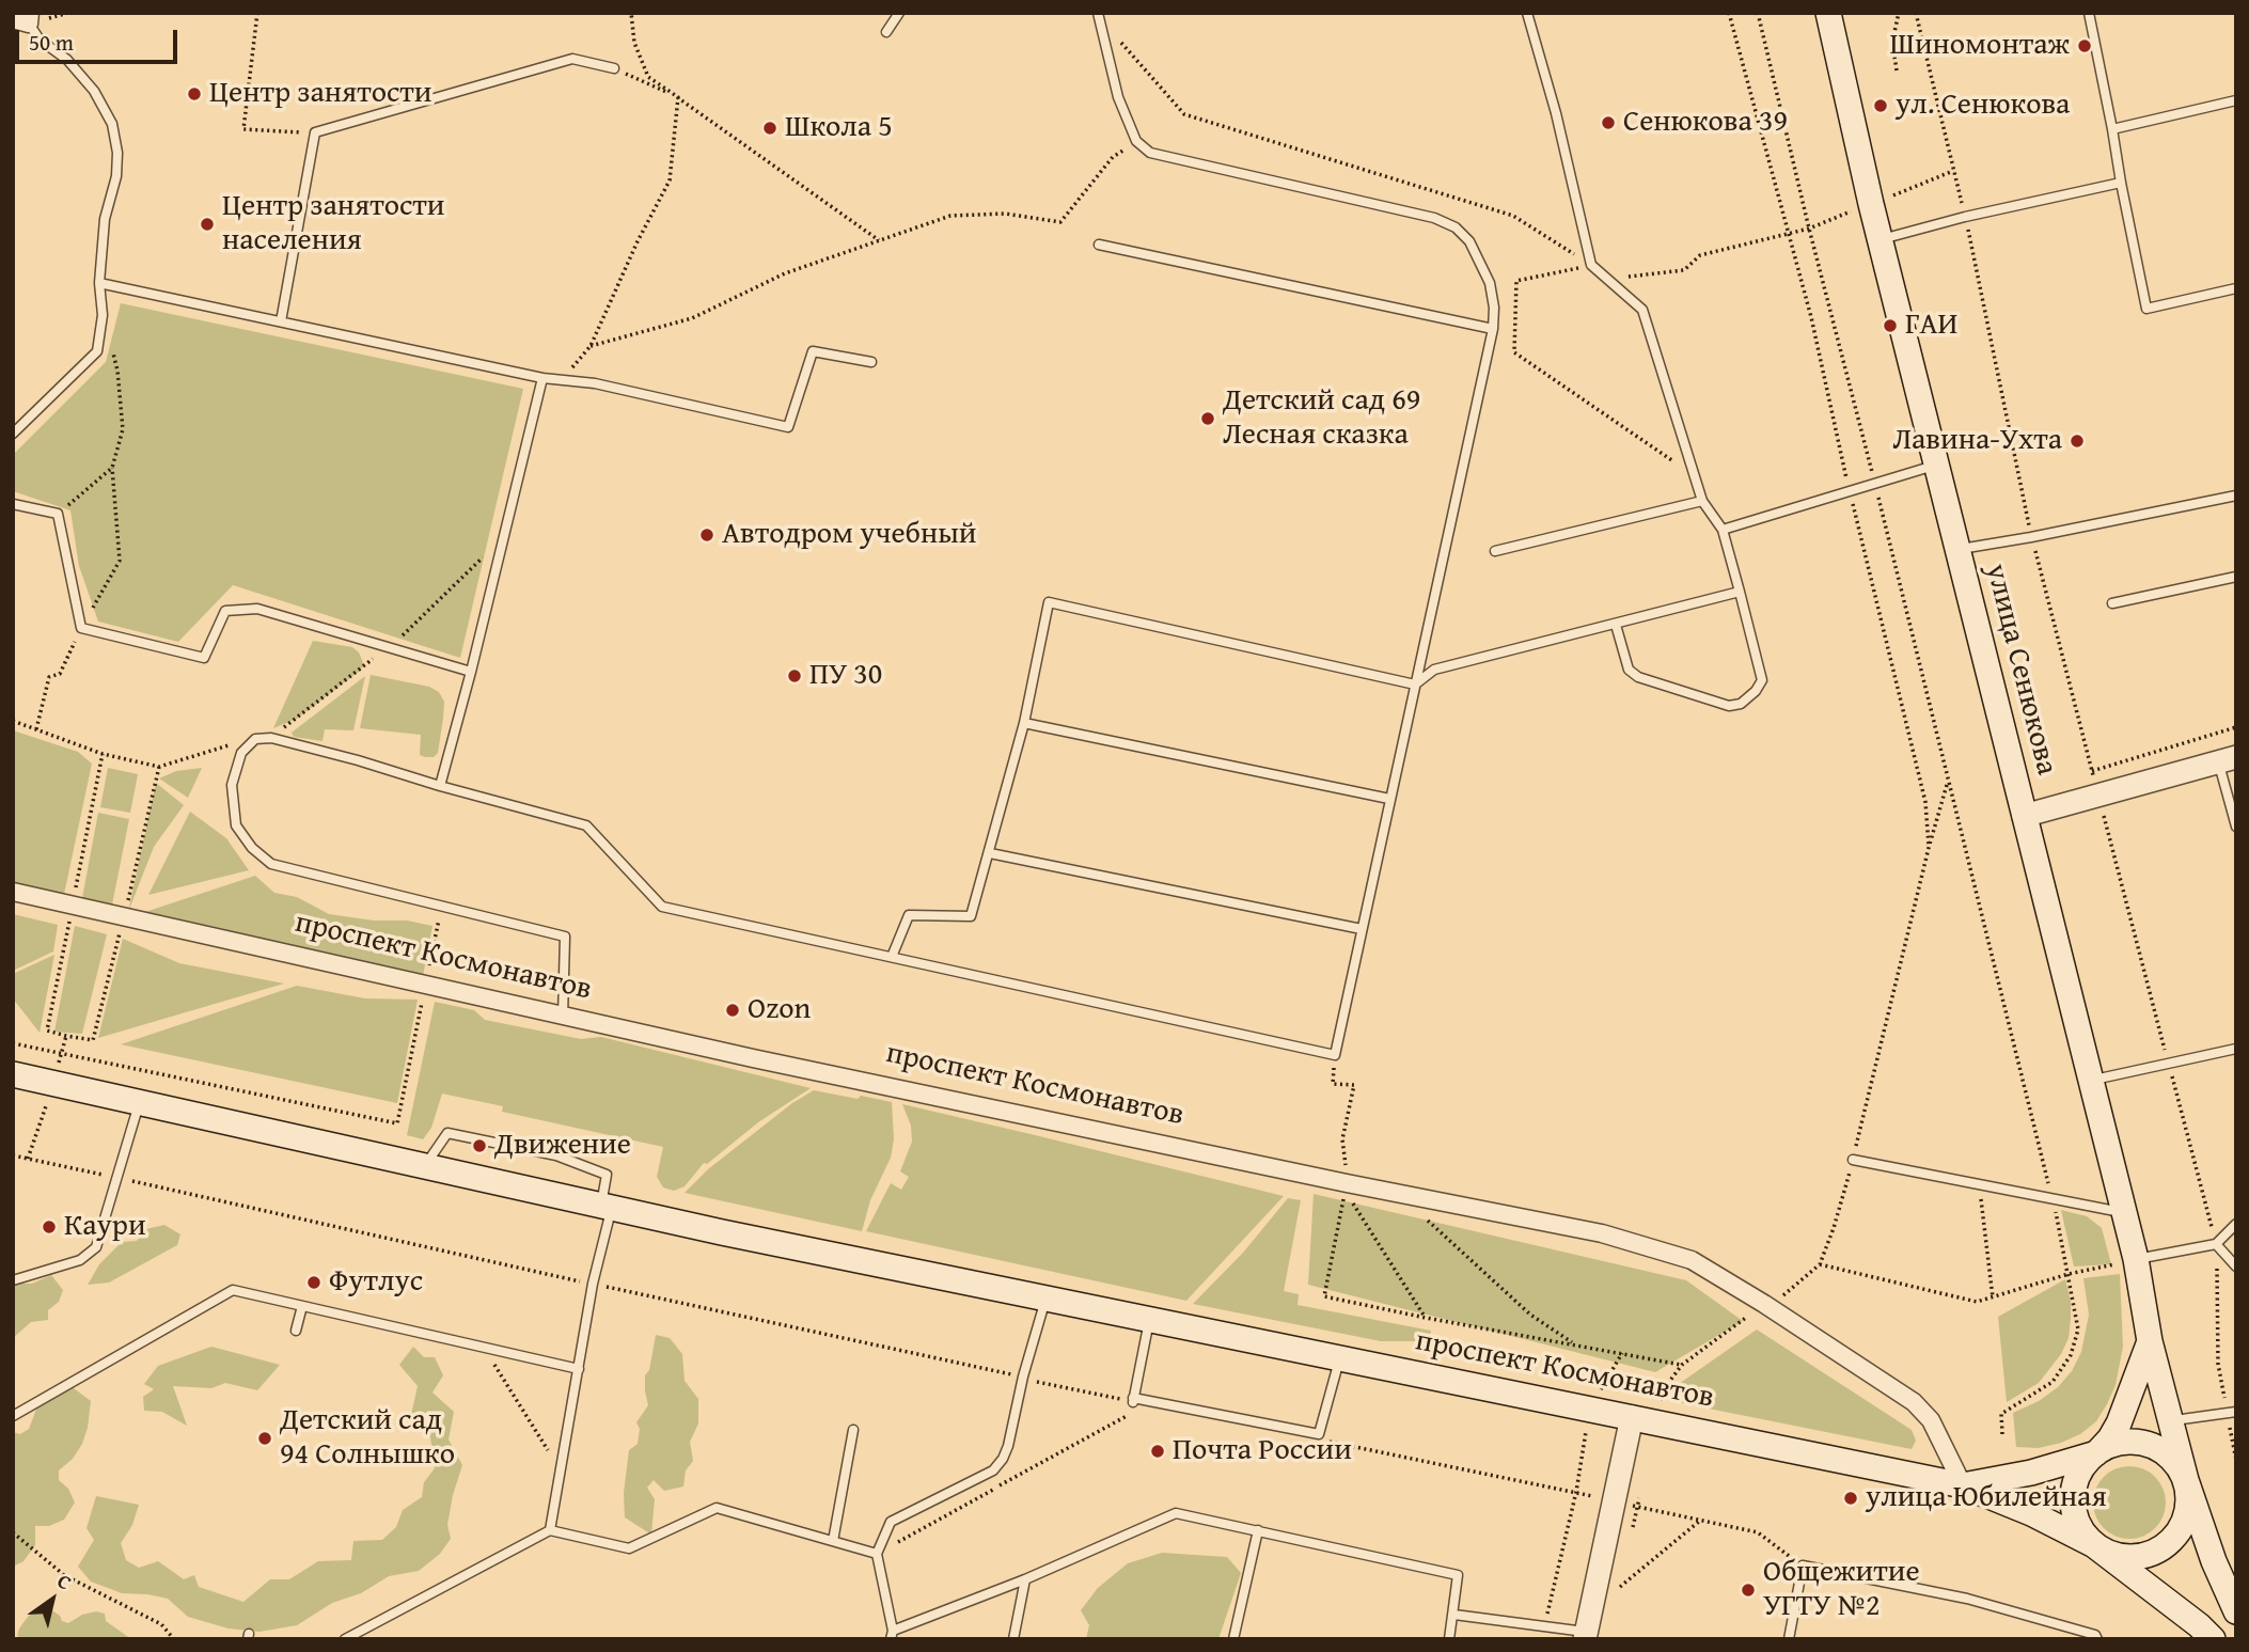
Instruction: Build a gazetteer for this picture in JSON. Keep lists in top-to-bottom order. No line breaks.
{"streets":{"main road":["улица Сенюкова","проспект Космонавтов"]},"crossings":[["улица Сенюкова","проспект Космонавтов"]],"places":["Шиномонтаж","Центр занятости","ул. Сенюкова","Сенюкова 39","Школа 5","Центр занятости населения","ГАИ","Детский сад 69 Лесная сказка","Лавина-Ухта","Автодром учебный","ПУ 30","Ozon","Движение","Каури","Футлус","Детский сад 94 Солнышко","Почта России","улица Юбилейная","Общежитие УГТУ №2"],"scale_bar":"50 m","north":"top right"}
